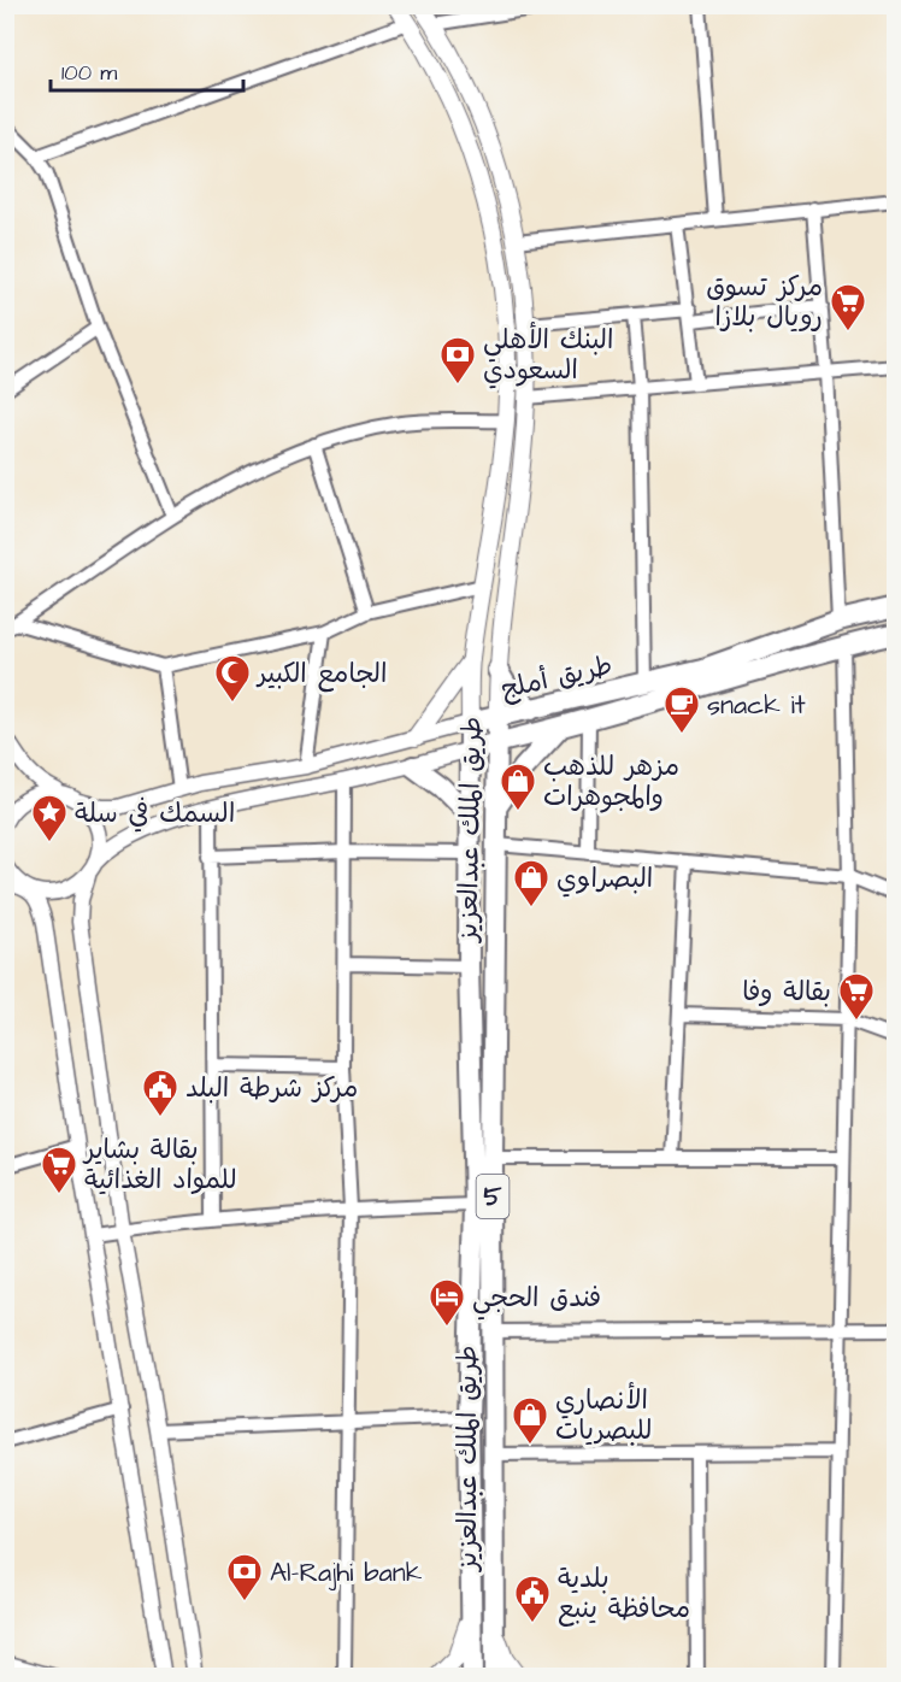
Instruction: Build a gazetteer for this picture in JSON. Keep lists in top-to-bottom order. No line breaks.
{"streets":{"highway":["طريق أملج","طريق الملك عبدالعزيز","5"]},"crossings":[["طريق أملج","طريق الملك عبدالعزيز"]],"places":{"supermarket":["مركز تسوق رويال بلازا","بقالة وفا","بقالة بشاير للمواد الغذائية"],"bank":["البنك الأهلي السعودي","Al-Rajhi bank"],"mosque":["الجامع الكبير"],"cafe":["snack it"],"shop":["مزهر للذهب والمجوهرات","البصراوي","الأنصاري للبصريات"],"place":["السمك في سلة"],"public building":["مركز شرطة البلد","بلدية محافظة ينبع"],"hotel":["فندق الحجي"]},"scale_bar":"100 m"}
